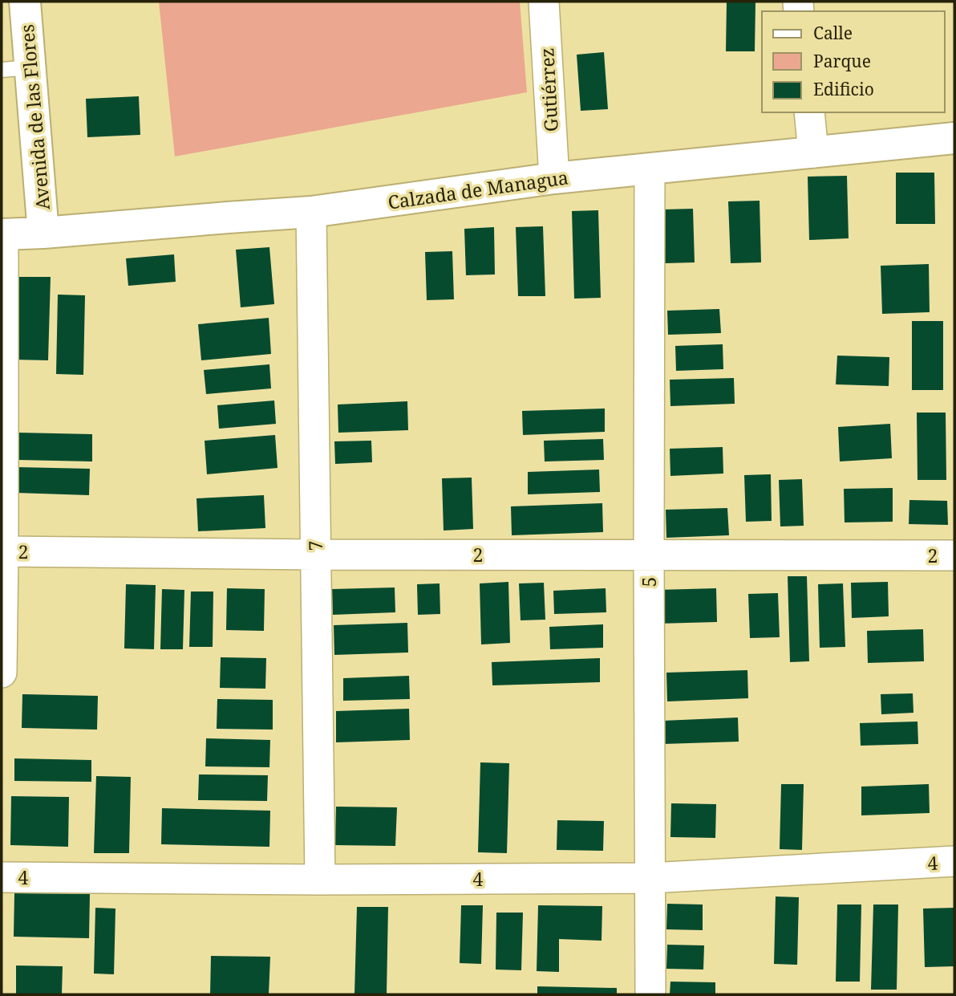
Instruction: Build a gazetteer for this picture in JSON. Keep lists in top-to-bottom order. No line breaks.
{"streets":{"main road":["Avenida de las Flores","Calzada de Managua"],"street":["Gutiérrez","7","2","5","4"]},"crossings":[["Gutiérrez","Calzada de Managua"],["Avenida de las Flores","Calzada de Managua"],["Calzada de Managua","7"],["Calzada de Managua","5"],["7","2"],["7","4"],["2","5"],["5","4"]],"legend":["Calle","Parque","Edificio"]}
